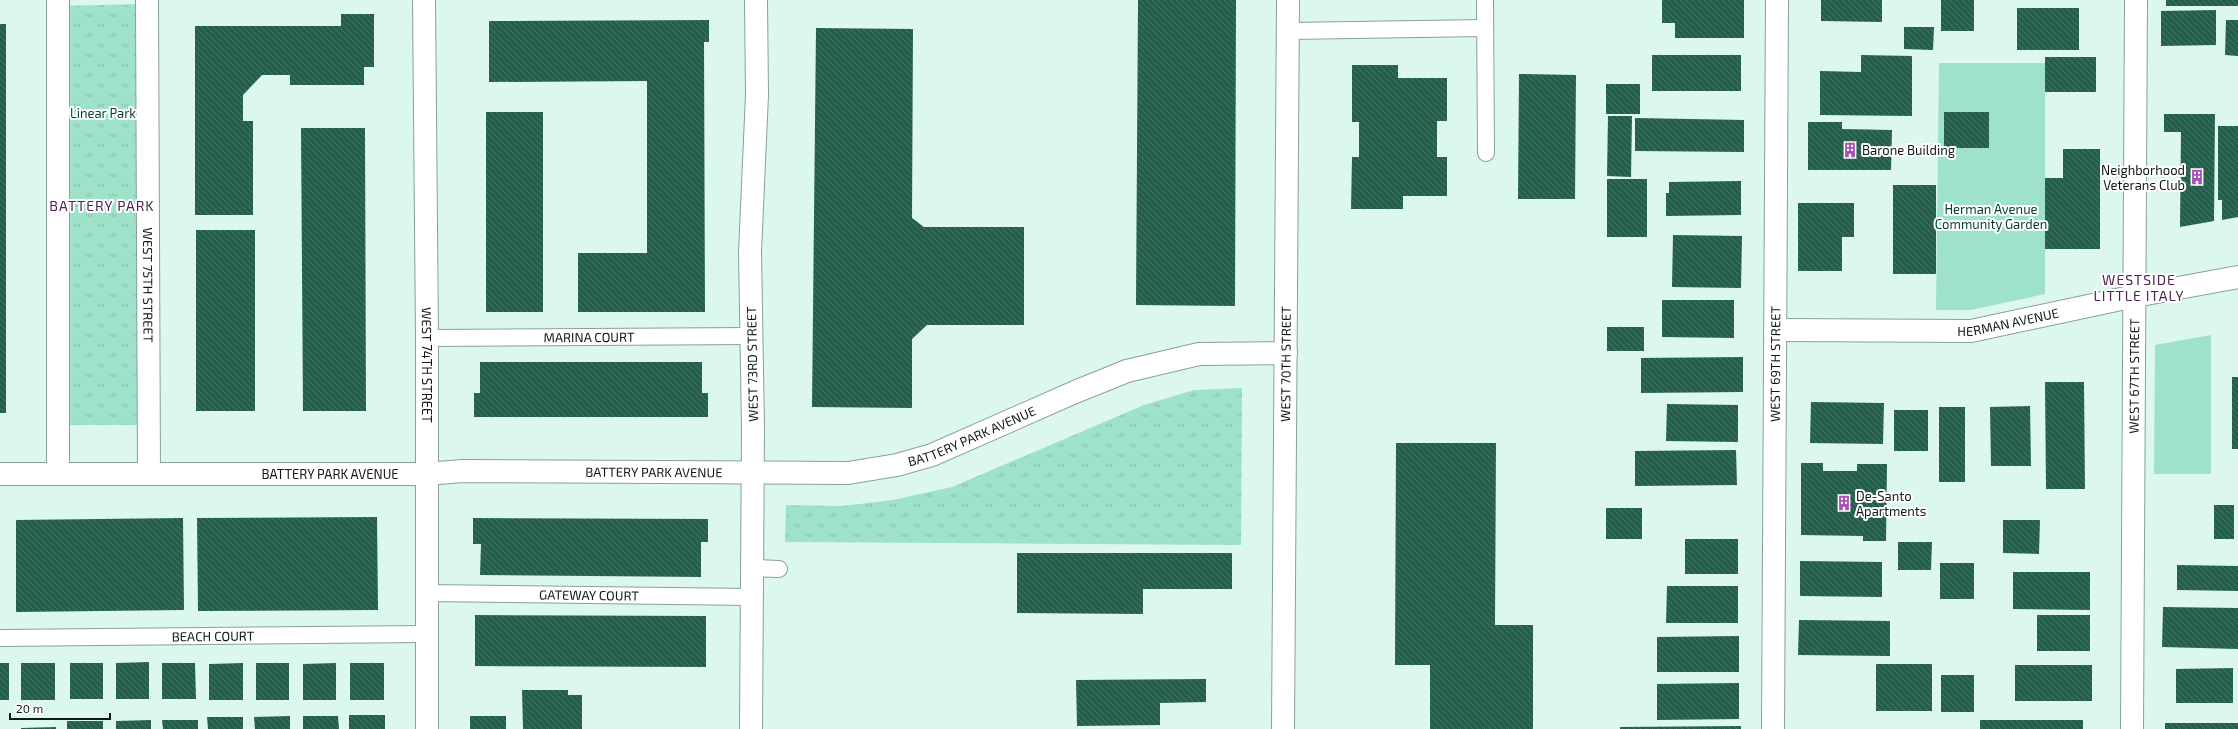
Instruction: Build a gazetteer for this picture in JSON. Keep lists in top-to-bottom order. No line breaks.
{"streets":{"street":["WEST 75TH STREET","HERMAN AVENUE","WEST 74TH STREET","WEST 73RD STREET","WEST 69TH STREET","WEST 70TH STREET","WEST 67TH STREET","BATTERY PARK AVENUE"],"lane":["MARINA COURT","GATEWAY COURT","BEACH COURT"]},"crossings":[["WEST 75TH STREET","BATTERY PARK AVENUE"],["HERMAN AVENUE","WEST 69TH STREET"],["HERMAN AVENUE","WEST 67TH STREET"],["MARINA COURT","WEST 74TH STREET"],["MARINA COURT","WEST 73RD STREET"],["WEST 74TH STREET","BATTERY PARK AVENUE"],["WEST 74TH STREET","GATEWAY COURT"],["WEST 74TH STREET","BEACH COURT"],["WEST 73RD STREET","BATTERY PARK AVENUE"],["WEST 73RD STREET","GATEWAY COURT"],["WEST 70TH STREET","BATTERY PARK AVENUE"]],"districts":["BATTERY PARK","WESTSIDE LITTLE ITALY"],"parks":["Linear Park","Herman Avenue Community Garden"],"places":{"building":["Barone Building","Neighborhood Veterans Club","De-Santo Apartments"]},"scale_bar":"20 m"}
